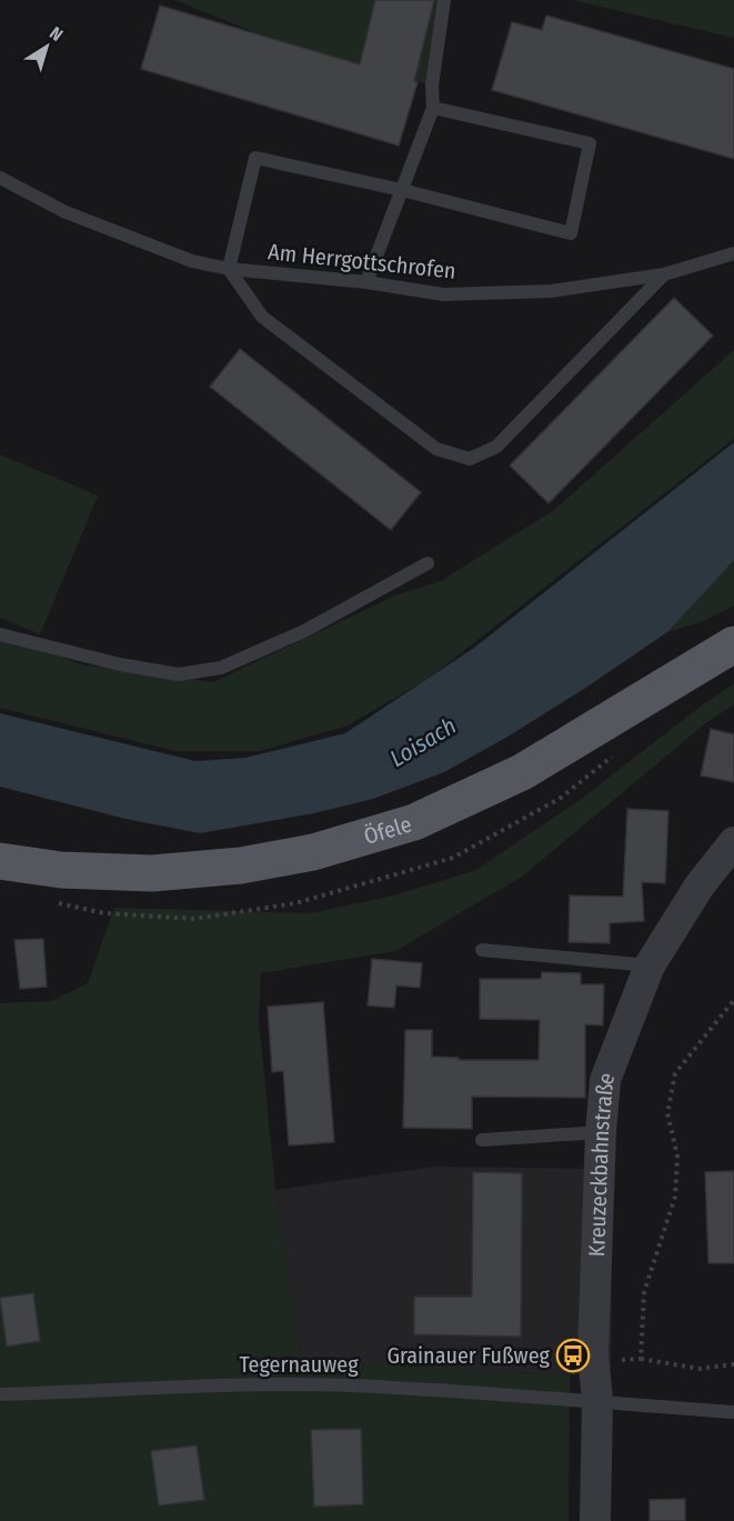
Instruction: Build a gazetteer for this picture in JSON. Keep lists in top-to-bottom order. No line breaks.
{"streets":{"main road":["Öfele"],"street":["Kreuzeckbahnstraße"],"lane":["Am Herrgottschrofen","Tegernauweg"]},"crossings":[["Kreuzeckbahnstraße","Tegernauweg"]],"water":["Loisach"],"places":{"bus stop":["Grainauer Fußweg"]},"north":"top right"}
